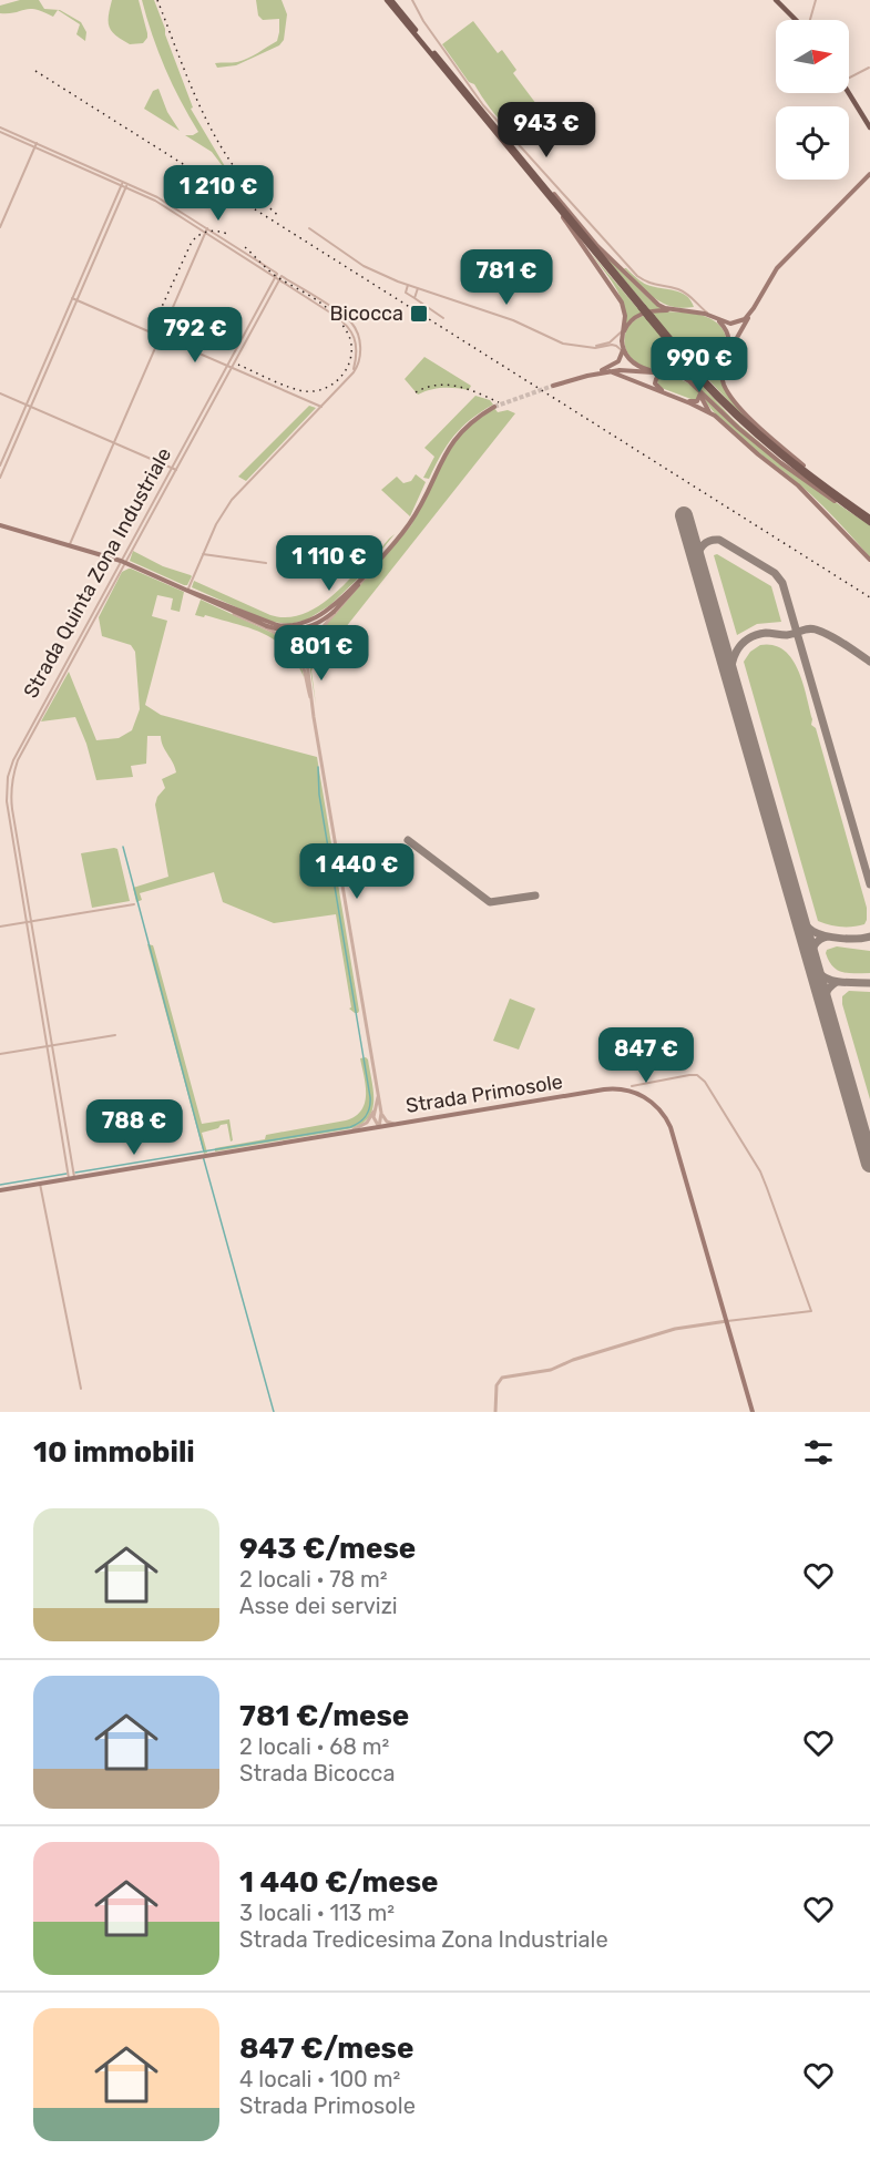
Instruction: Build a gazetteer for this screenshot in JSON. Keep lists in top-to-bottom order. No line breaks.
{"streets":{"main road":["Strada Primosole"],"street":["Strada Quinta Zona Industriale"]},"crossings":[["Strada Quinta Zona Industriale","Strada Primosole"]],"places":{"transit":["Bicocca"]},"north":"right","page":{"price":["943 €","1 210 €","781 €","792 €","990 €","1 110 €","801 €","1 440 €","847 €","788 €"],"heading":"10 immobili","list":[{"name":"943 €/mese","note":"2 locali · 78 m² · Asse dei servizi"},{"name":"781 €/mese","note":"2 locali · 68 m² · Strada Bicocca"},{"name":"1 440 €/mese","note":"3 locali · 113 m² · Strada Tredicesima Zona Industriale"},{"name":"847 €/mese","note":"4 locali · 100 m² · Strada Primosole"}]}}
